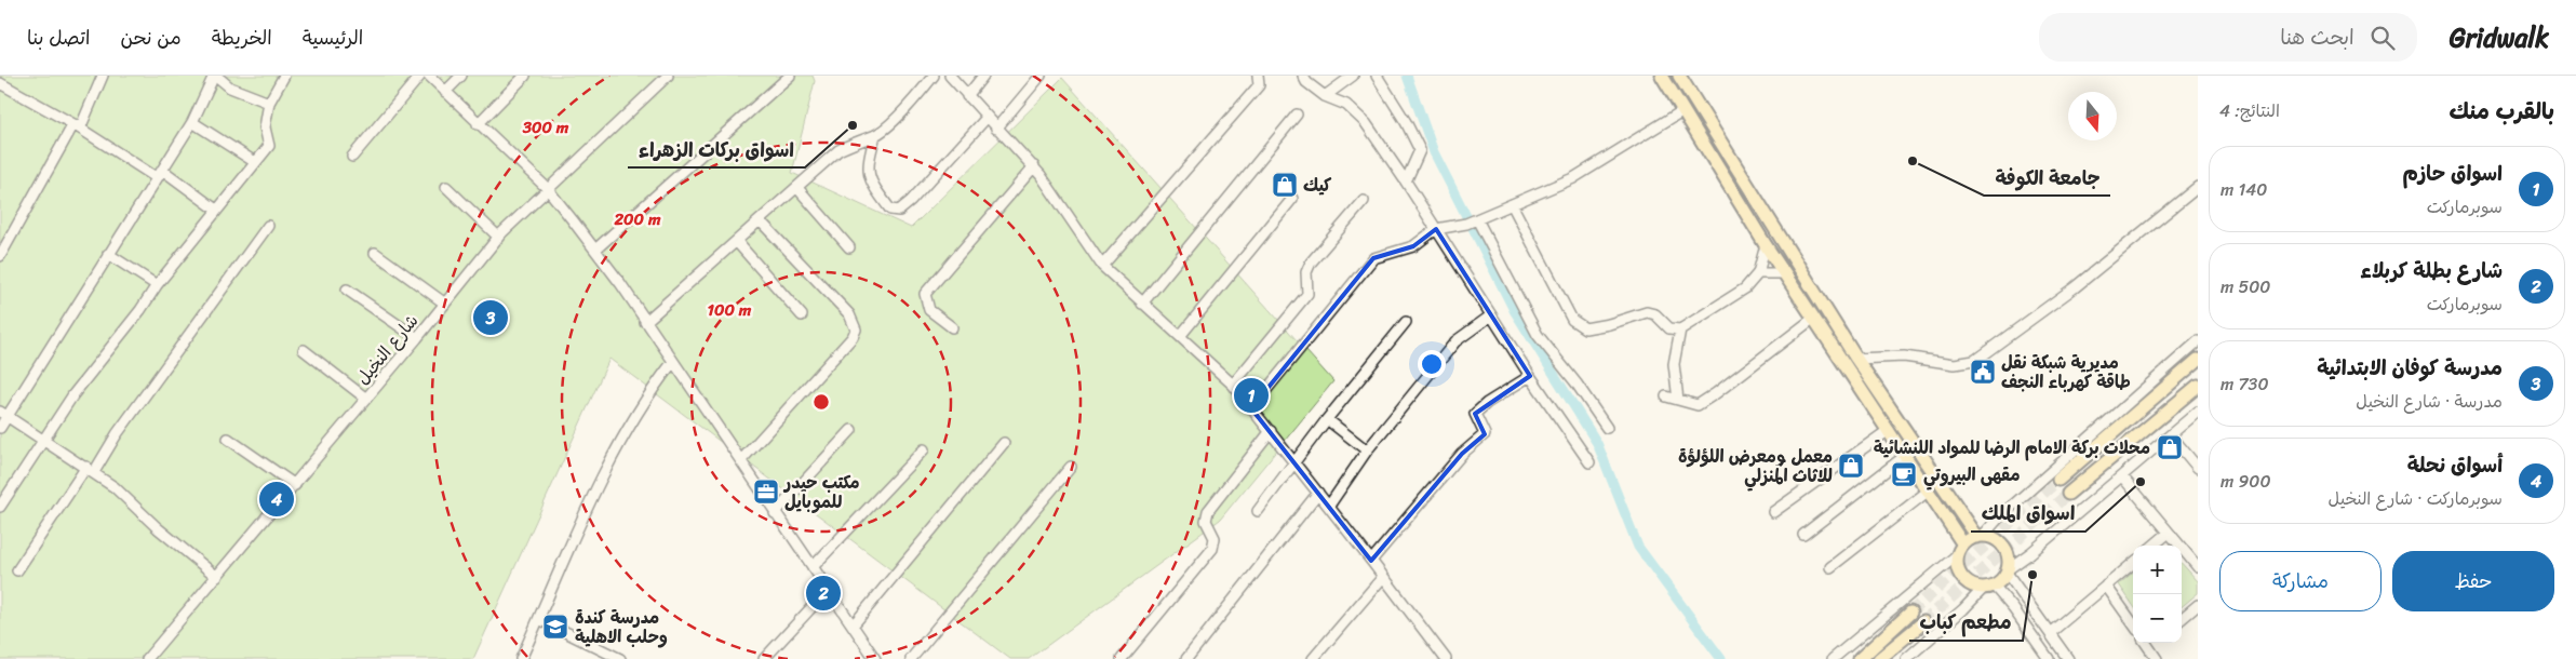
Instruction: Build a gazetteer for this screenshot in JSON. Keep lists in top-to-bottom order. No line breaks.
{"streets":{"street":["شارع النخيل"]},"places":{"other":["اسواق بركات الزهراء","جامعة الكوفة","اسواق الملك","مطعم كباب"],"shop":["كيك","محلات بركة الامام الرضا للمواد اللنشائية","معمل ومعرض اللؤلؤة للاثاث المنزلي"],"public building":["مديرية شبكة نقل طاقة كهرباء النجف"],"cafe":["مقهى البيروتي"],"office":["مكتب حيدر للموبايل"],"school or university":["مدرسة كندة وحلب الاهلية"]},"north":"bottom","page":{"header":"Gridwalk","search":"ابحث هنا","nav":["الرئيسية","الخريطة","من نحن","اتصل بنا"],"heading":["بالقرب منك","النتائج: 4"],"list":[{"mark":"1","name":"اسواق حازم","note":"سوبرماركت","value":"140 m"},{"mark":"2","name":"شارع بطلة كربلاء","note":"سوبرماركت","value":"500 m"},{"mark":"3","name":"مدرسة كوفان الابتدائية","note":"مدرسة · شارع النخيل","value":"730 m"},{"mark":"4","name":"أسواق نحلة","note":"سوبرماركت · شارع النخيل","value":"900 m"}],"pins":["3","1","4","2"],"buttons":["حفظ","مشاركة"],"map_buttons":["+","−"]},"rings":["300 m","200 m","100 m"]}
